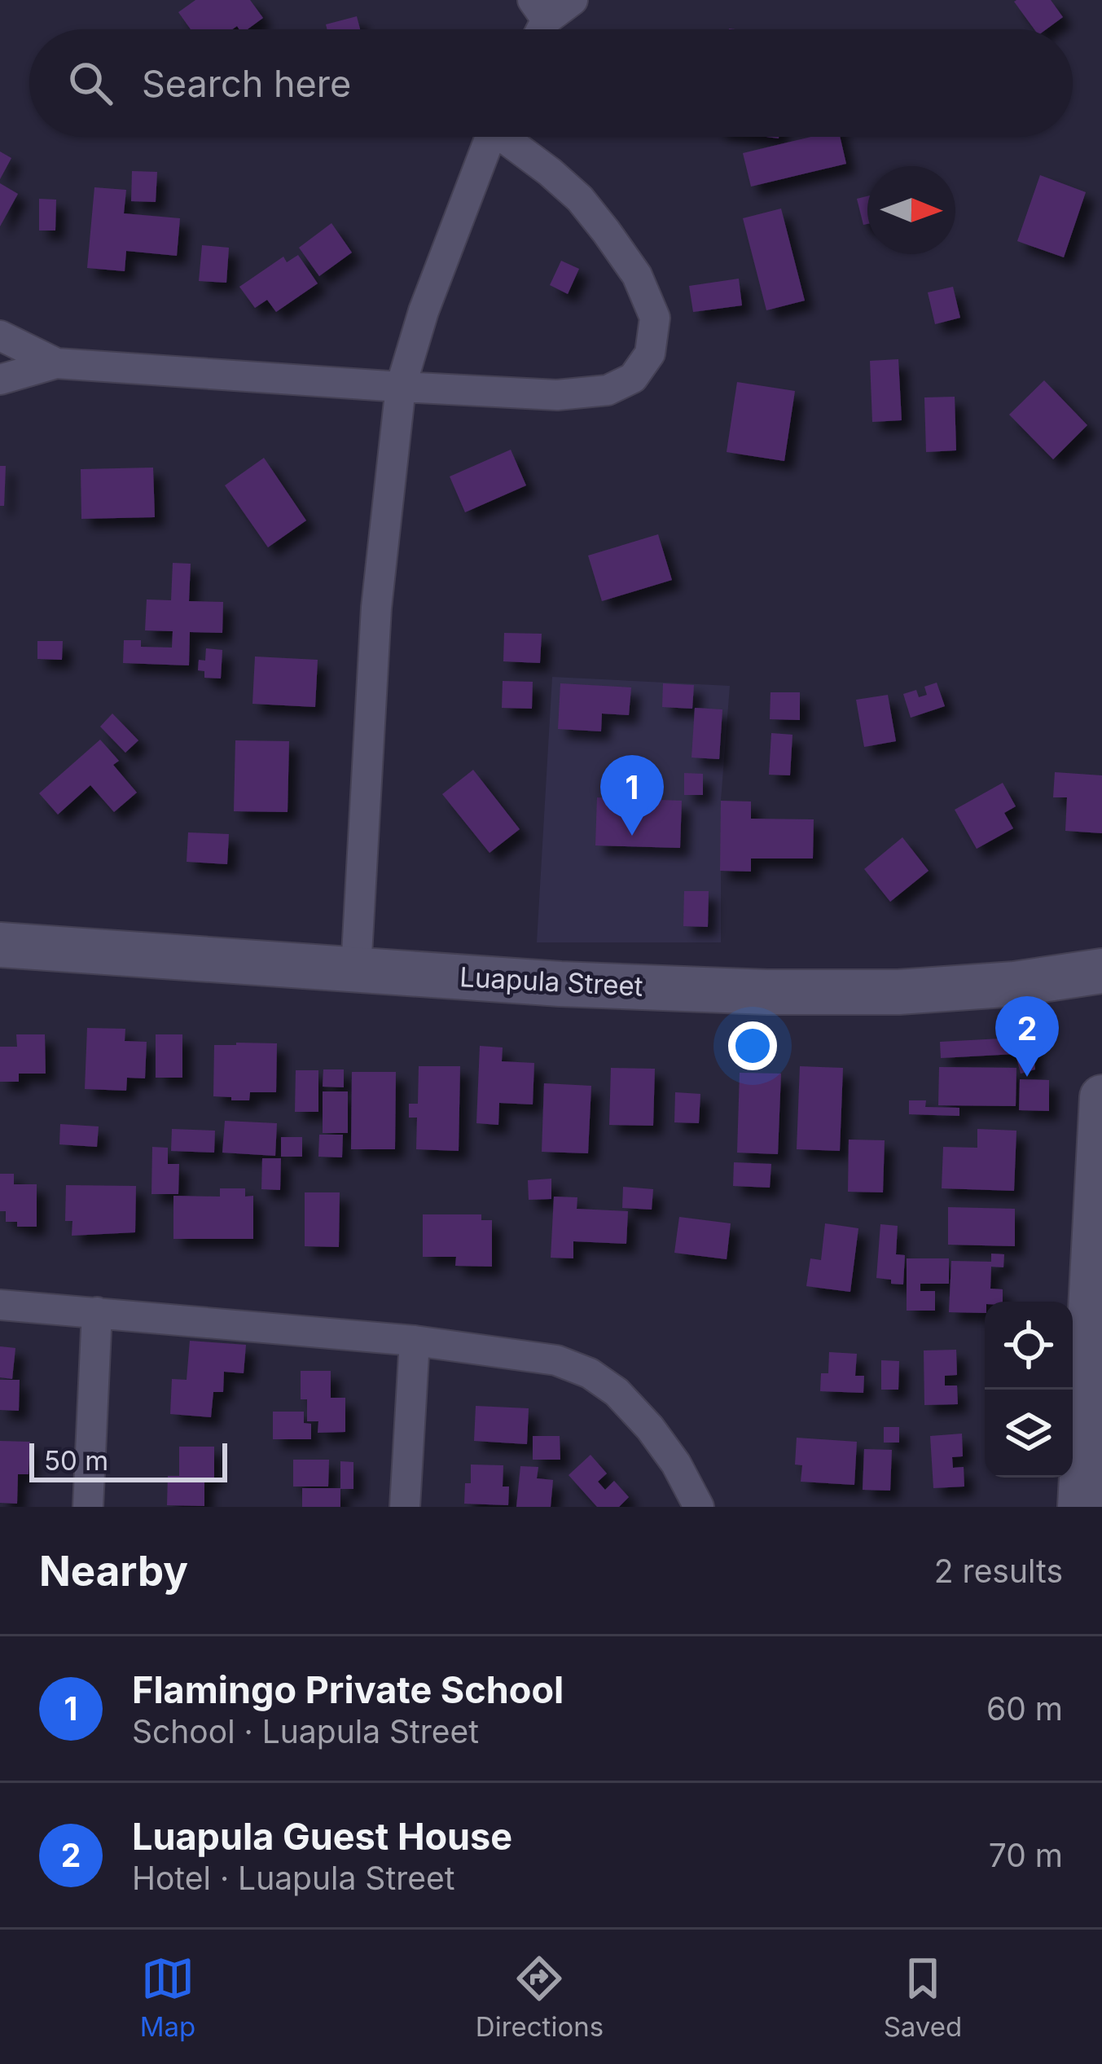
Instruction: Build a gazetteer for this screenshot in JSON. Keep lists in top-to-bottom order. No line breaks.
{"streets":{"street":["Luapula Street"]},"scale_bar":"50 m","north":"right","page":{"search":"Search here","pins":["1","2"],"scale":"50 m","heading":["Nearby","2 results"],"list":[{"mark":"1","name":"Flamingo Private School","note":"School · Luapula Street","value":"60 m"},{"mark":"2","name":"Luapula Guest House","note":"Hotel · Luapula Street","value":"70 m"}],"nav":["Map","Directions","Saved"]}}
